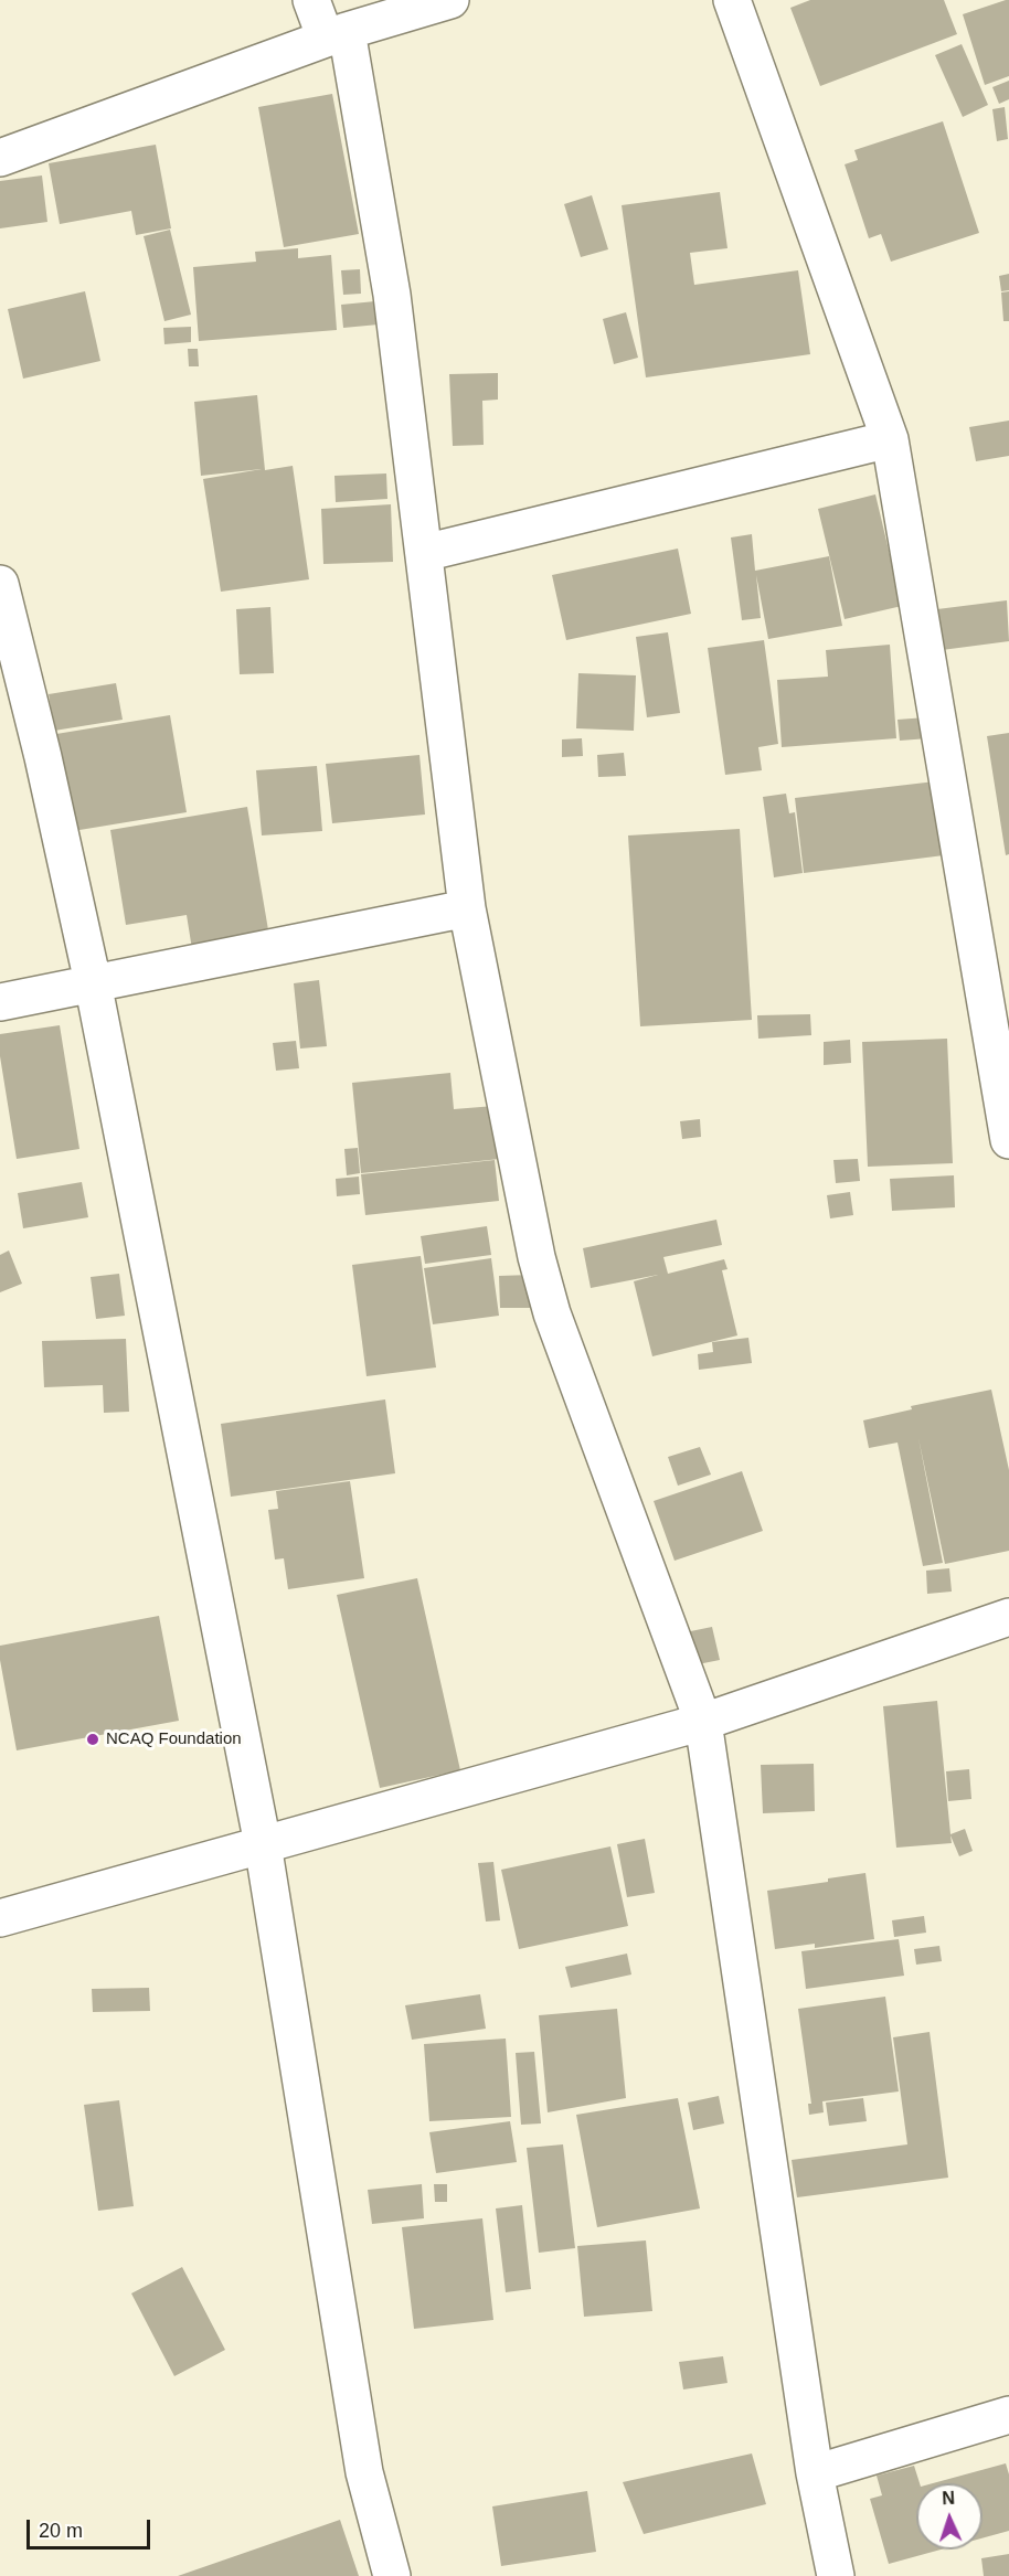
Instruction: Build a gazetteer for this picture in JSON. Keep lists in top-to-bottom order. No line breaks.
{"places":["NCAQ Foundation"],"scale_bar":"20 m","north":"top"}
